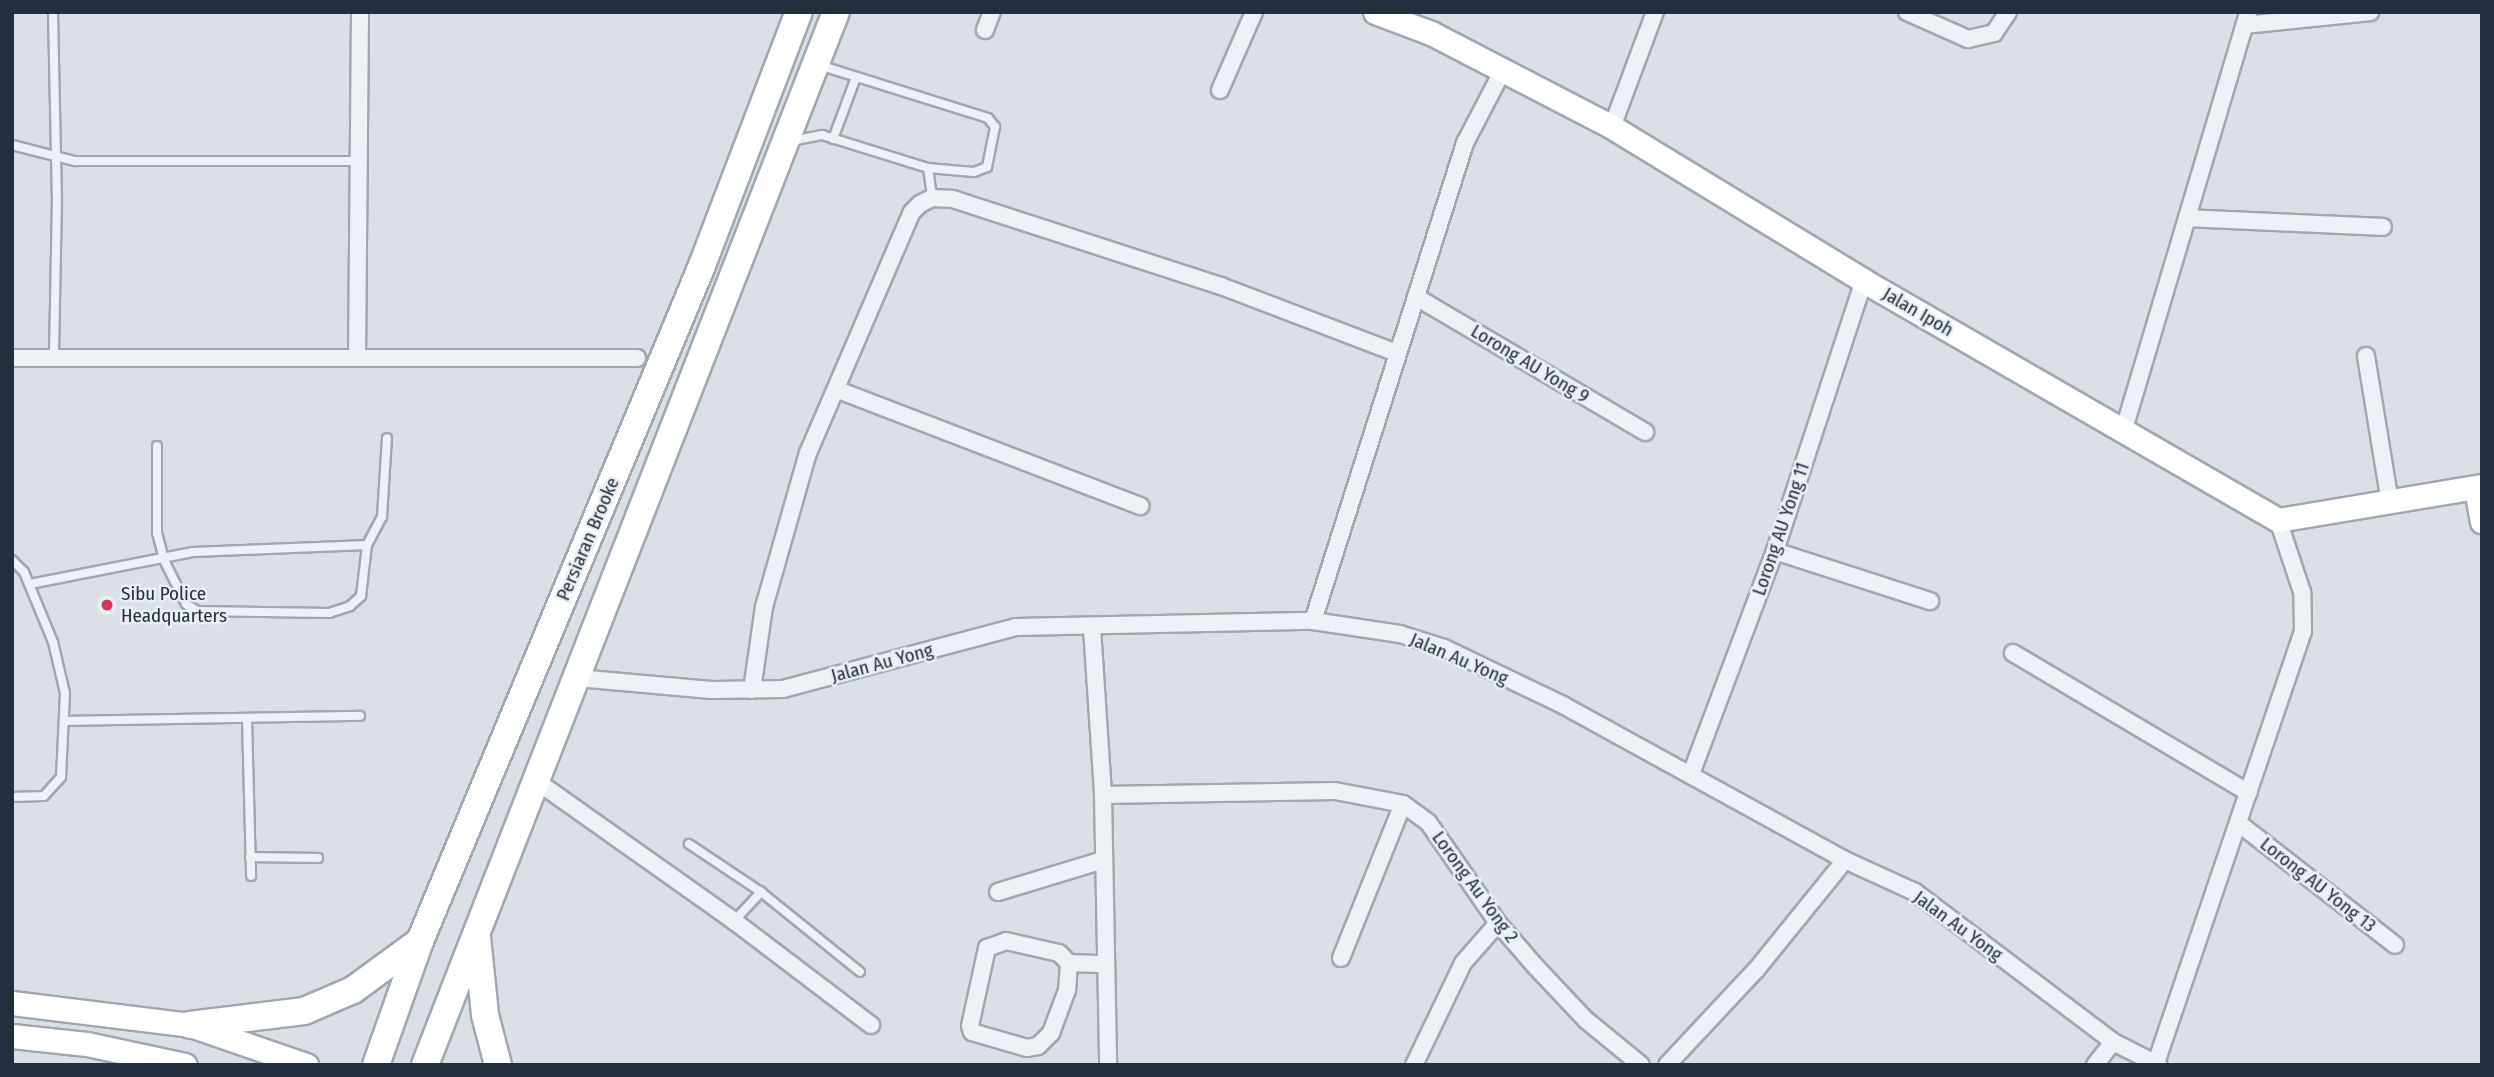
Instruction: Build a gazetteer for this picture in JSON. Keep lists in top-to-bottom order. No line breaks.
{"streets":{"main road":["Persiaran Brooke"],"street":["Jalan Ipoh","Lorong AU Yong 9","Lorong AU Yong 11","Jalan Au Yong","Lorong AU Yong 13","Lorong Au Yong 2"]},"crossings":[["Jalan Ipoh","Lorong AU Yong 11"],["Lorong AU Yong 11","Jalan Au Yong"],["Persiaran Brooke","Jalan Au Yong"]],"places":["Sibu Police Headquarters"]}
